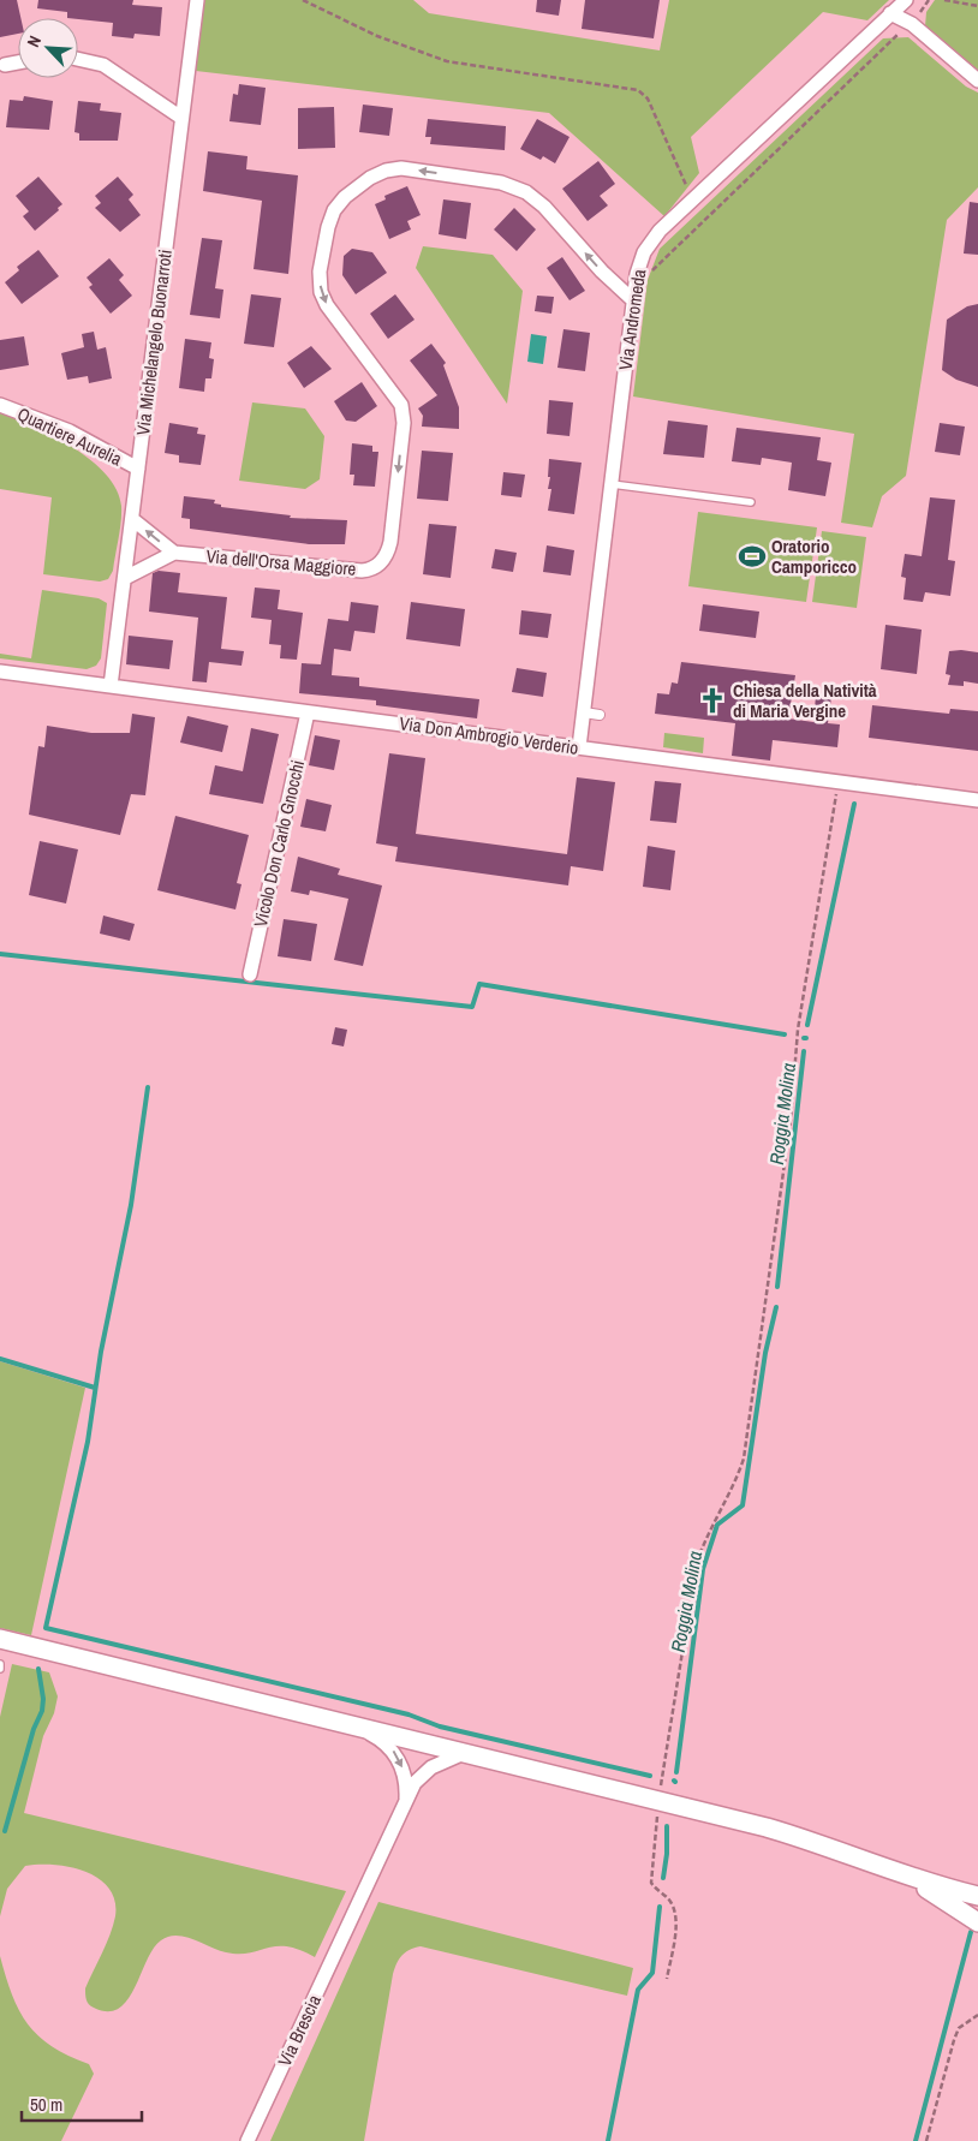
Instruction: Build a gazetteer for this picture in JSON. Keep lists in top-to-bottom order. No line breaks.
{"streets":{"street":["Via Andromeda","Via Michelangelo Buonarroti","Quartiere Aurelia","Via dell'Orsa Maggiore","Via Don Ambrogio Verderio","Vicolo Don Carlo Gnocchi","Via Brescia"]},"crossings":[["Via Andromeda","Via dell'Orsa Maggiore"],["Via Andromeda","Via Don Ambrogio Verderio"],["Via Michelangelo Buonarroti","Quartiere Aurelia"],["Via Michelangelo Buonarroti","Via Don Ambrogio Verderio"],["Via Don Ambrogio Verderio","Vicolo Don Carlo Gnocchi"]],"water":["Roggia Molina"],"places":{"sports":["Oratorio Camporicco"],"church":["Chiesa della Natività di Maria Vergine"]},"scale_bar":"50 m","north":"top left"}
